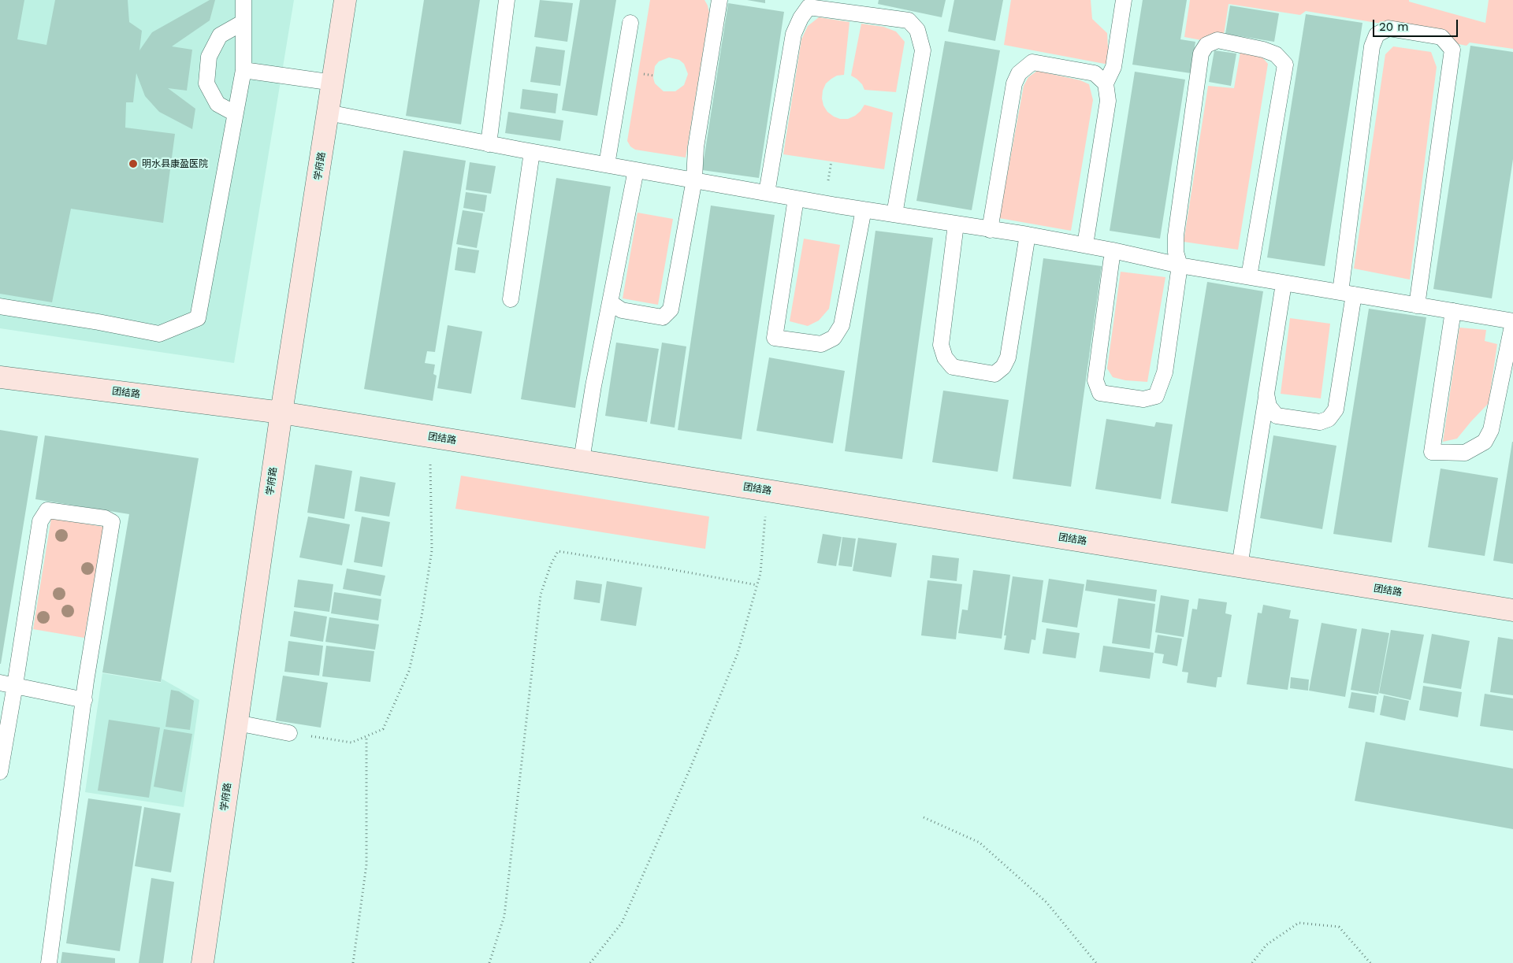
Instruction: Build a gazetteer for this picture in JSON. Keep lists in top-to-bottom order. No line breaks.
{"streets":{"street":["学府路","团结路"]},"crossings":[["学府路","团结路"]],"places":["明水县康盈医院"],"scale_bar":"20 m"}
